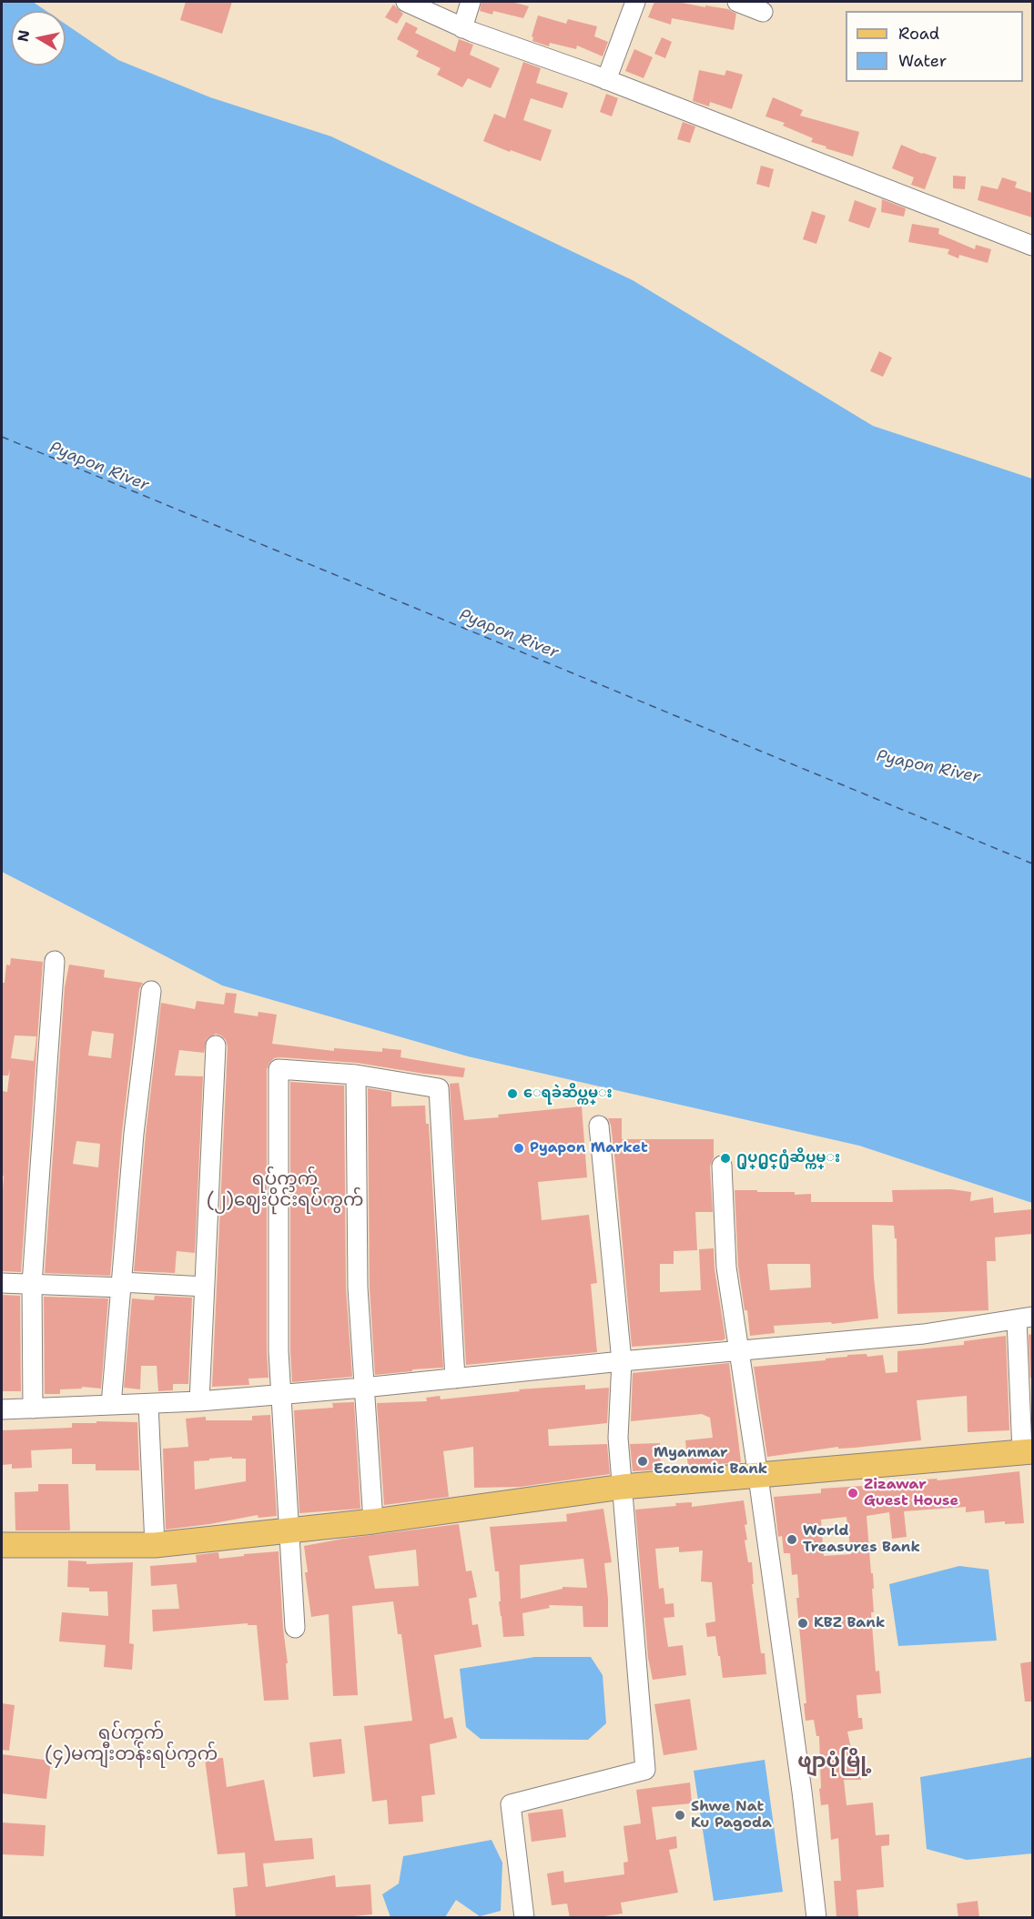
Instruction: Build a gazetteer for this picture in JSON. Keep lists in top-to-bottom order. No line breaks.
{"districts":["ရပ်ကွက် (၂)ဈေးပိုင်းရပ်ကွက်","ရပ်ကွက် (၄)မကျီးတန်းရပ်ကွက်","ဖျာပုံမြို့"],"water":["Pyapon River"],"places":["ေရခဲဆိပ္ကမ္း","Pyapon Market","႐ုပ္႐ွင္႐ုံဆိပ္ကမ္း","Myanmar Economic Bank","Zizawar Guest House","World Treasures Bank","KBZ Bank","Shwe Nat Ku Pagoda"],"legend":["Road","Water"],"north":"left"}
